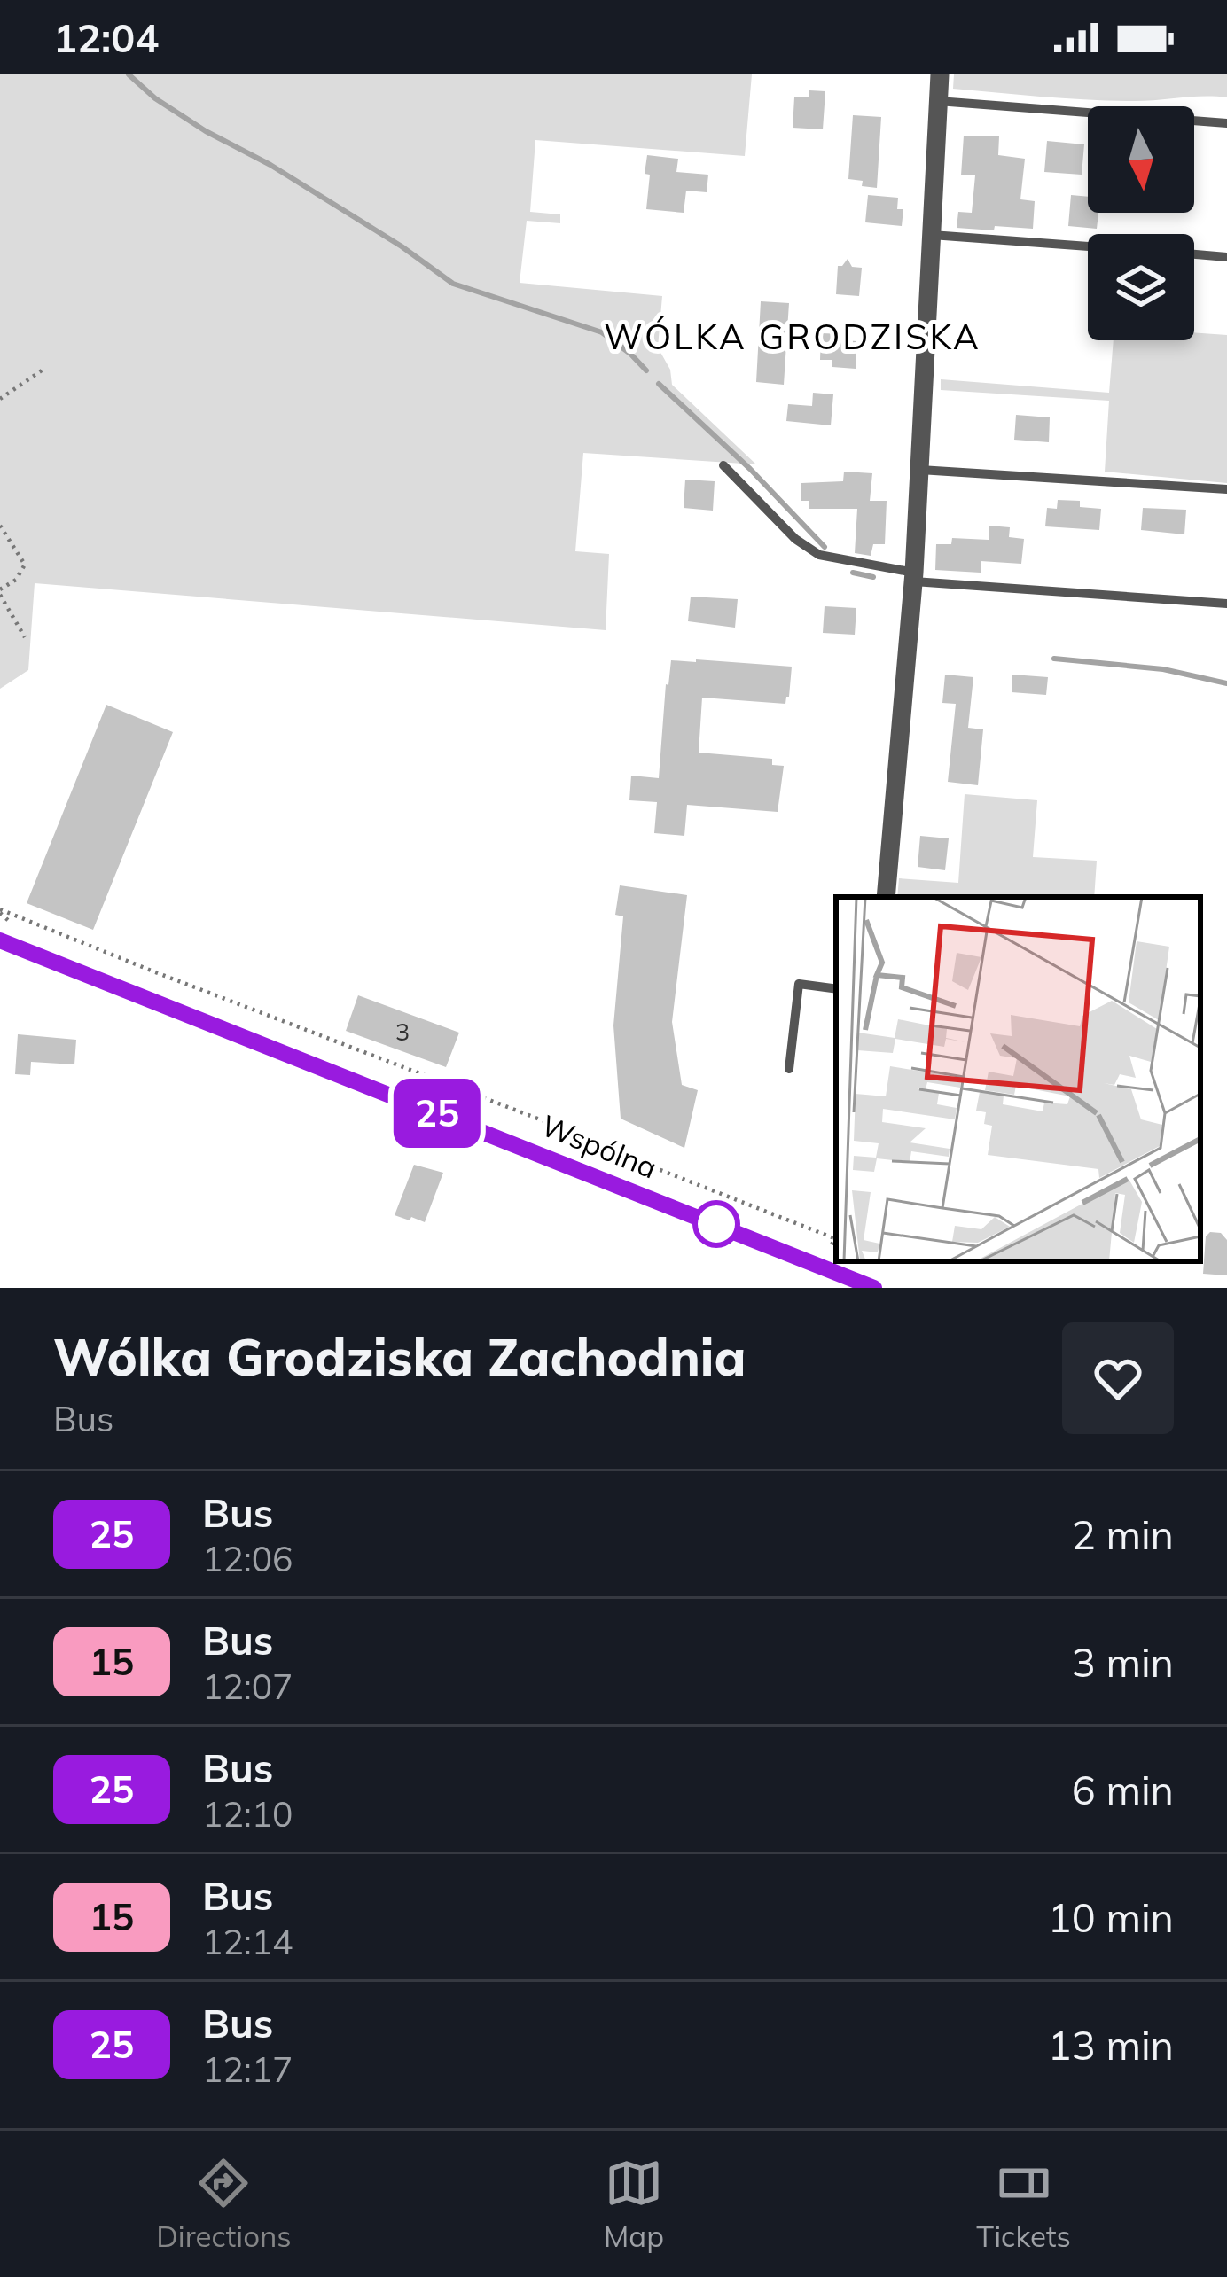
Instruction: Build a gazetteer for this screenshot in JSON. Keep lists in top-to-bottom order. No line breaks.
{"streets":{"street":["Wspólna"]},"districts":["WÓLKA GRODZISKA"],"lines":["bus line 25"],"house_numbers":["3"],"north":"bottom","page":{"status":"12:04","on_map":"25","heading":["Wólka Grodziska Zachodnia","Bus"],"list":[{"mark":"25","name":"Bus","note":"12:06","value":"2 min"},{"mark":"15","name":"Bus","note":"12:07","value":"3 min"},{"mark":"25","name":"Bus","note":"12:10","value":"6 min"},{"mark":"15","name":"Bus","note":"12:14","value":"10 min"},{"mark":"25","name":"Bus","note":"12:17","value":"13 min"}],"tabs":["Directions","Map","Tickets"]}}
